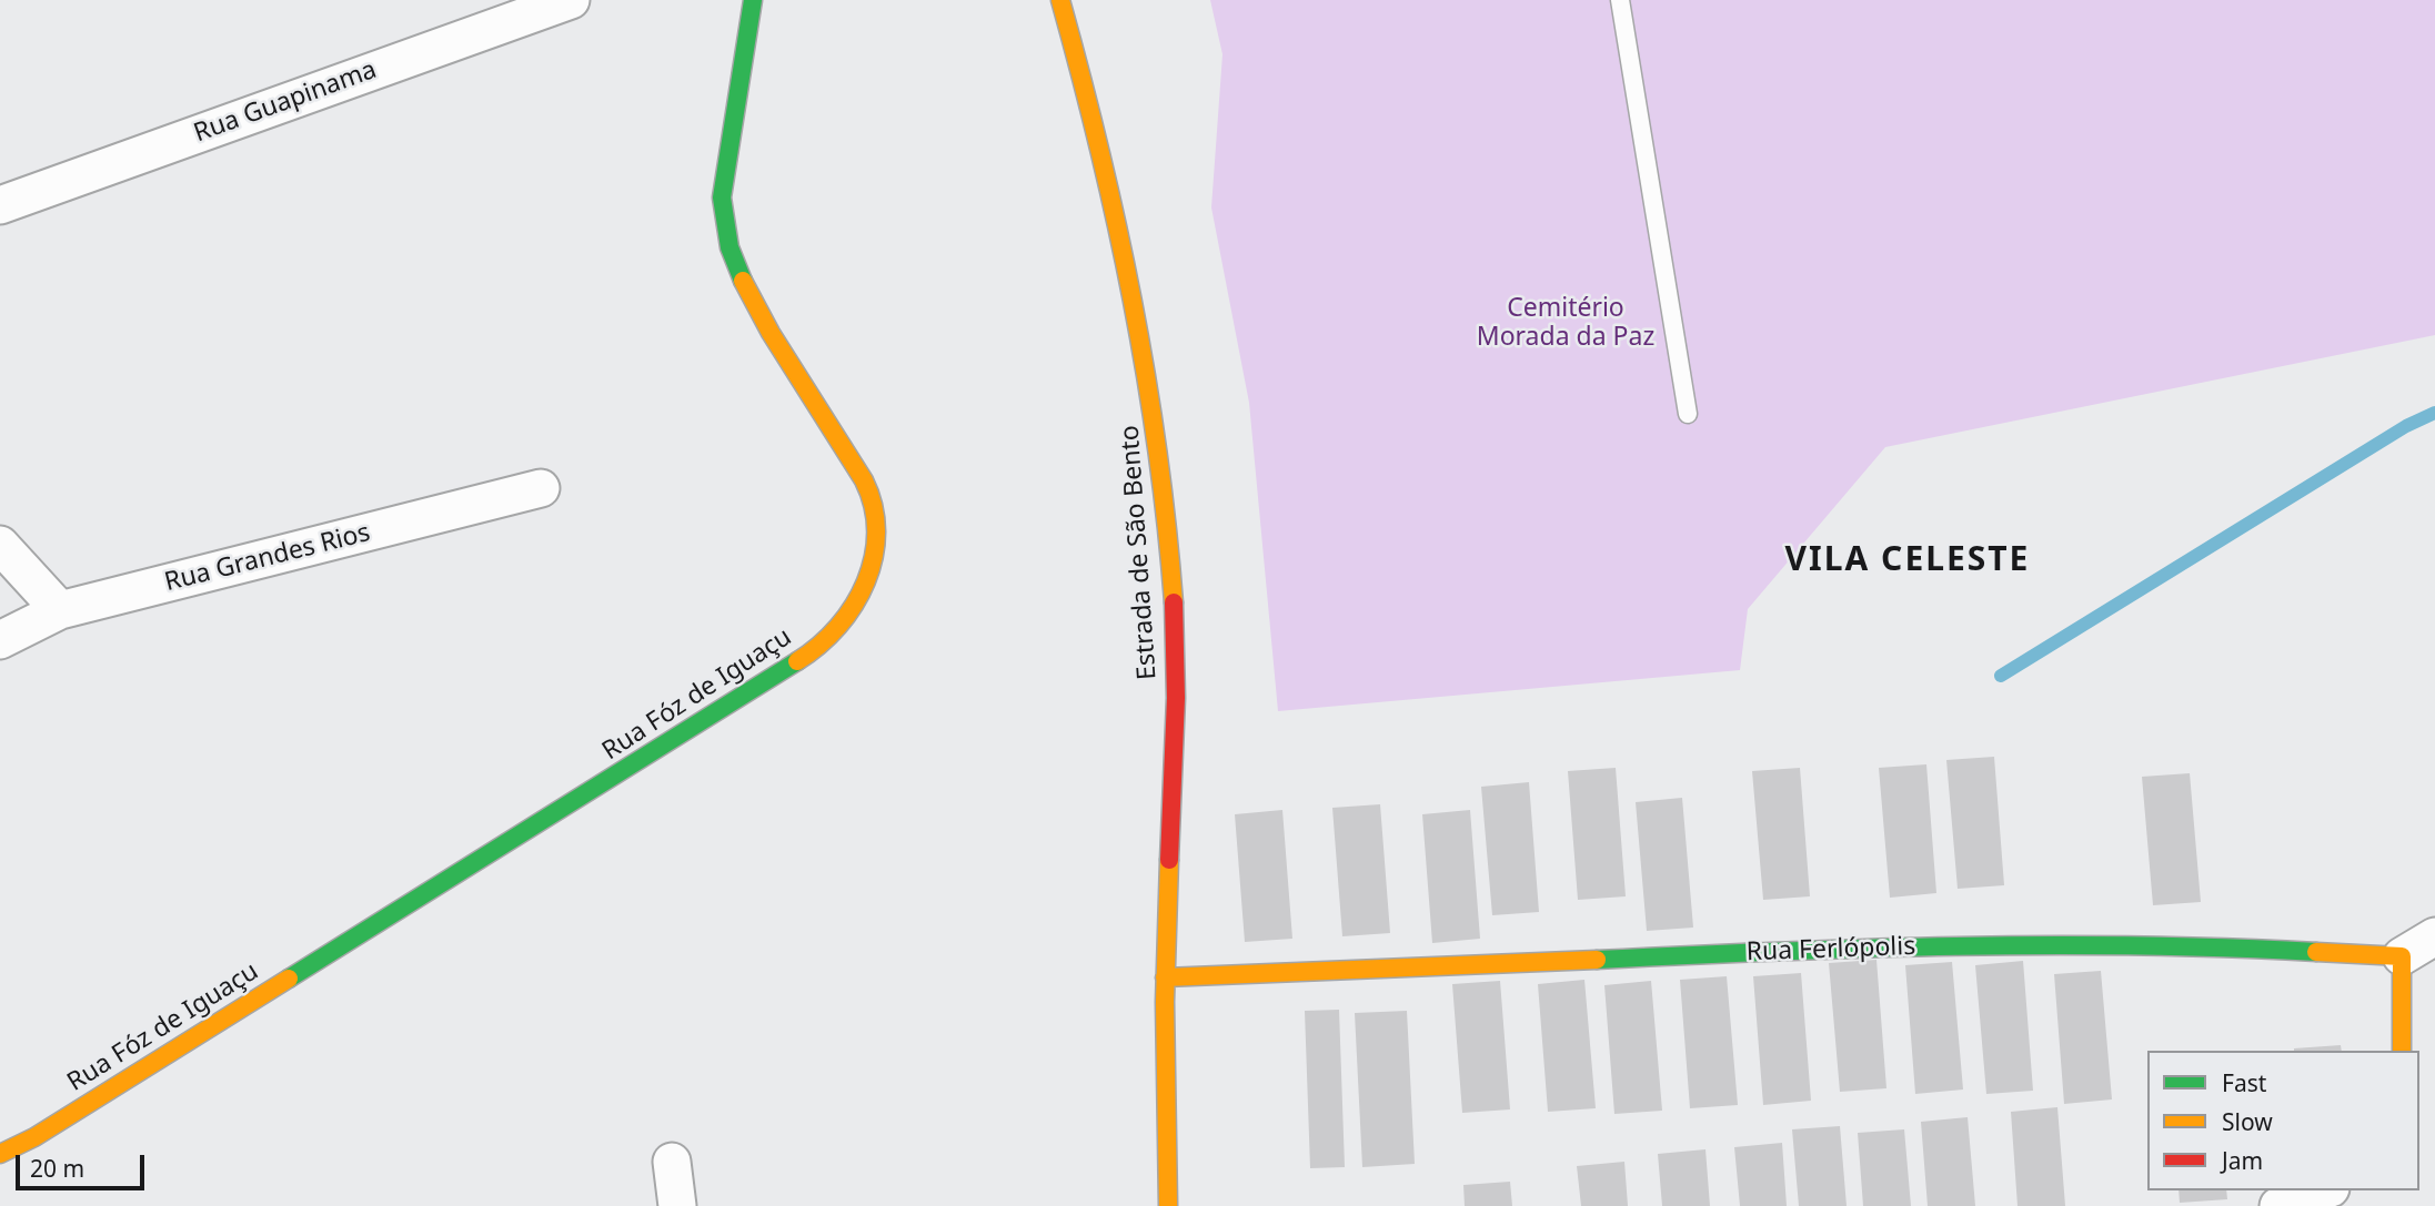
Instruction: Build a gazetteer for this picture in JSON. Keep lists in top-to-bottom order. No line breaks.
{"streets":{"street":["Rua Guapinama","Estrada de São Bento","Rua Grandes Rios","Rua Fóz de Iguaçu","Rua Ferlópolis"]},"crossings":[["Estrada de São Bento","Rua Ferlópolis"]],"districts":["VILA CELESTE"],"parks":["Cemitério Morada da Paz"],"legend":["Fast","Slow","Jam"],"scale_bar":"20 m"}
